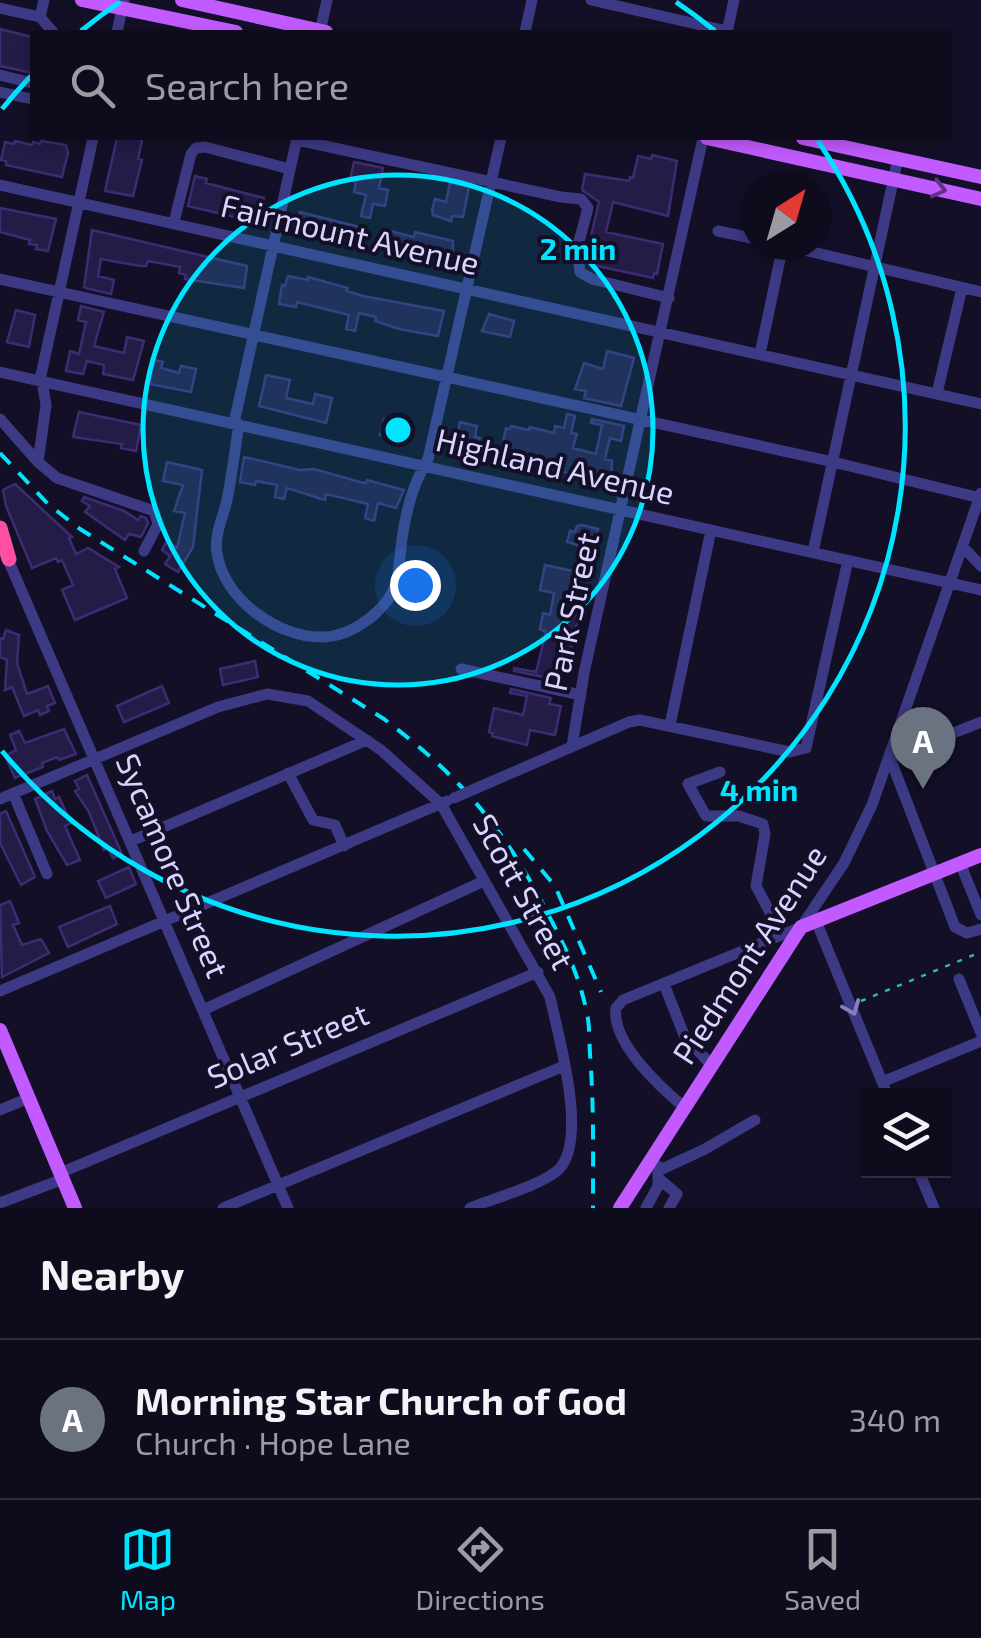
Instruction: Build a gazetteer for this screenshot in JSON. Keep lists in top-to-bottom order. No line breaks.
{"streets":{"main road":["Piedmont Avenue"],"street":["Fairmount Avenue","Highland Avenue","Park Street","Sycamore Street","Scott Street","Solar Street"]},"crossings":[["Fairmount Avenue","Park Street"],["Highland Avenue","Park Street"],["Highland Avenue","Piedmont Avenue"],["Sycamore Street","Scott Street"],["Sycamore Street","Solar Street"],["Scott Street","Solar Street"]],"north":"top right","page":{"search":"Search here","pins":"A","heading":"Nearby","list":[{"mark":"A","name":"Morning Star Church of God","note":"Church · Hope Lane","value":"340 m"}],"nav":["Map","Directions","Saved"]},"rings":["2 min","4 min"]}
